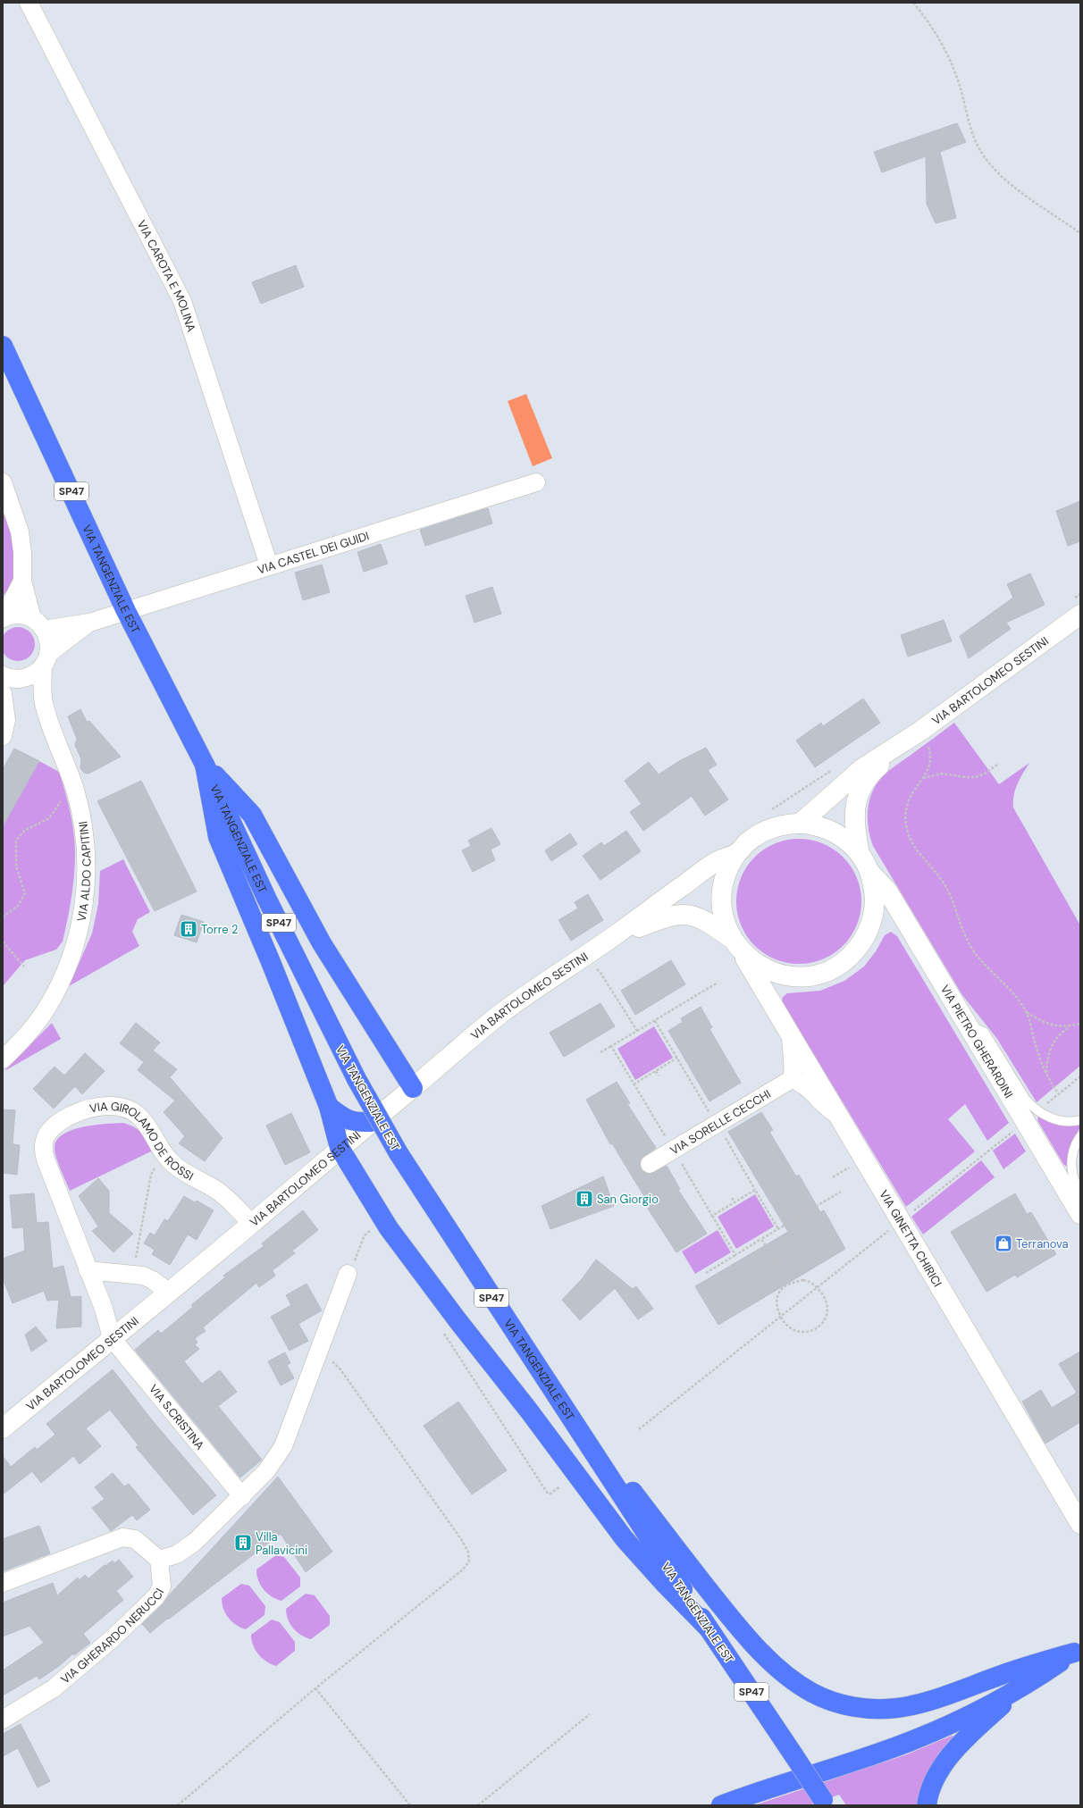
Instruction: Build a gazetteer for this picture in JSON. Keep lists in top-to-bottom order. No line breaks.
{"streets":{"main road":["SP47","VIA TANGENZIALE EST","VIA BARTOLOMEO SESTINI","VIA PIETRO GHERARDINI","VIA GINETTA CHIRICI"],"street":["VIA CAROTA E MOLINA","VIA CASTEL DEI GUIDI","VIA ALDO CAPITINI","VIA SORELLE CECCHI","VIA GIROLAMO DE ROSSI","VIA S.CRISTINA","VIA GHERARDO NERUCCI"]},"crossings":[["VIA CAROTA E MOLINA","VIA CASTEL DEI GUIDI"],["VIA CASTEL DEI GUIDI","VIA TANGENZIALE EST"],["VIA CASTEL DEI GUIDI","VIA ALDO CAPITINI"],["VIA BARTOLOMEO SESTINI","VIA GIROLAMO DE ROSSI"],["VIA BARTOLOMEO SESTINI","VIA S.CRISTINA"],["VIA GIROLAMO DE ROSSI","VIA S.CRISTINA"]],"places":{"building":["Torre 2","San Giorgio","Villa Pallavicini"],"shop":["Terranova"]}}
